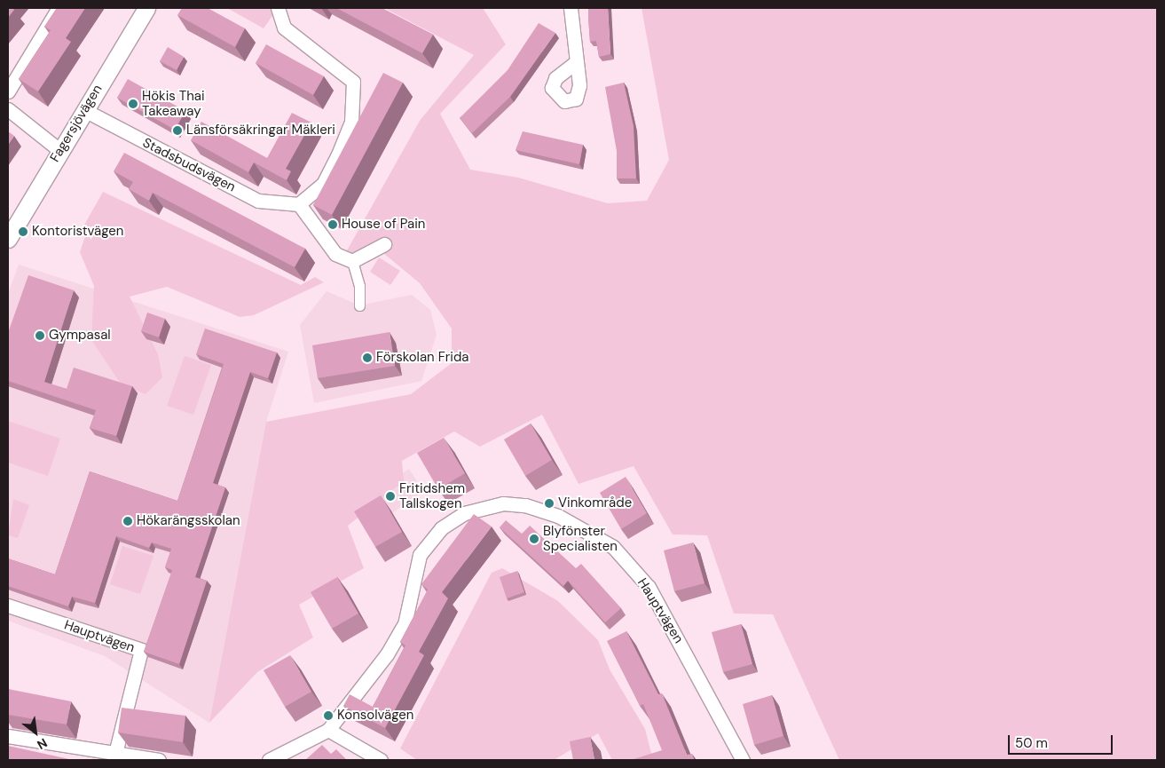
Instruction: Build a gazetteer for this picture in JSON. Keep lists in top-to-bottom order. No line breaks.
{"streets":{"street":["Fagersjövägen","Stadsbudsvägen","Hauptvägen"]},"crossings":[["Fagersjövägen","Stadsbudsvägen"]],"places":["Hökis Thai Takeaway","Länsförsäkringar Mäkleri","House of Pain","Kontoristvägen","Gympasal","Förskolan Frida","Fritidshem Tallskogen","Vinkområde","Hökarängsskolan","Blyfönster Specialisten","Konsolvägen"],"scale_bar":"50 m","north":"bottom right"}
